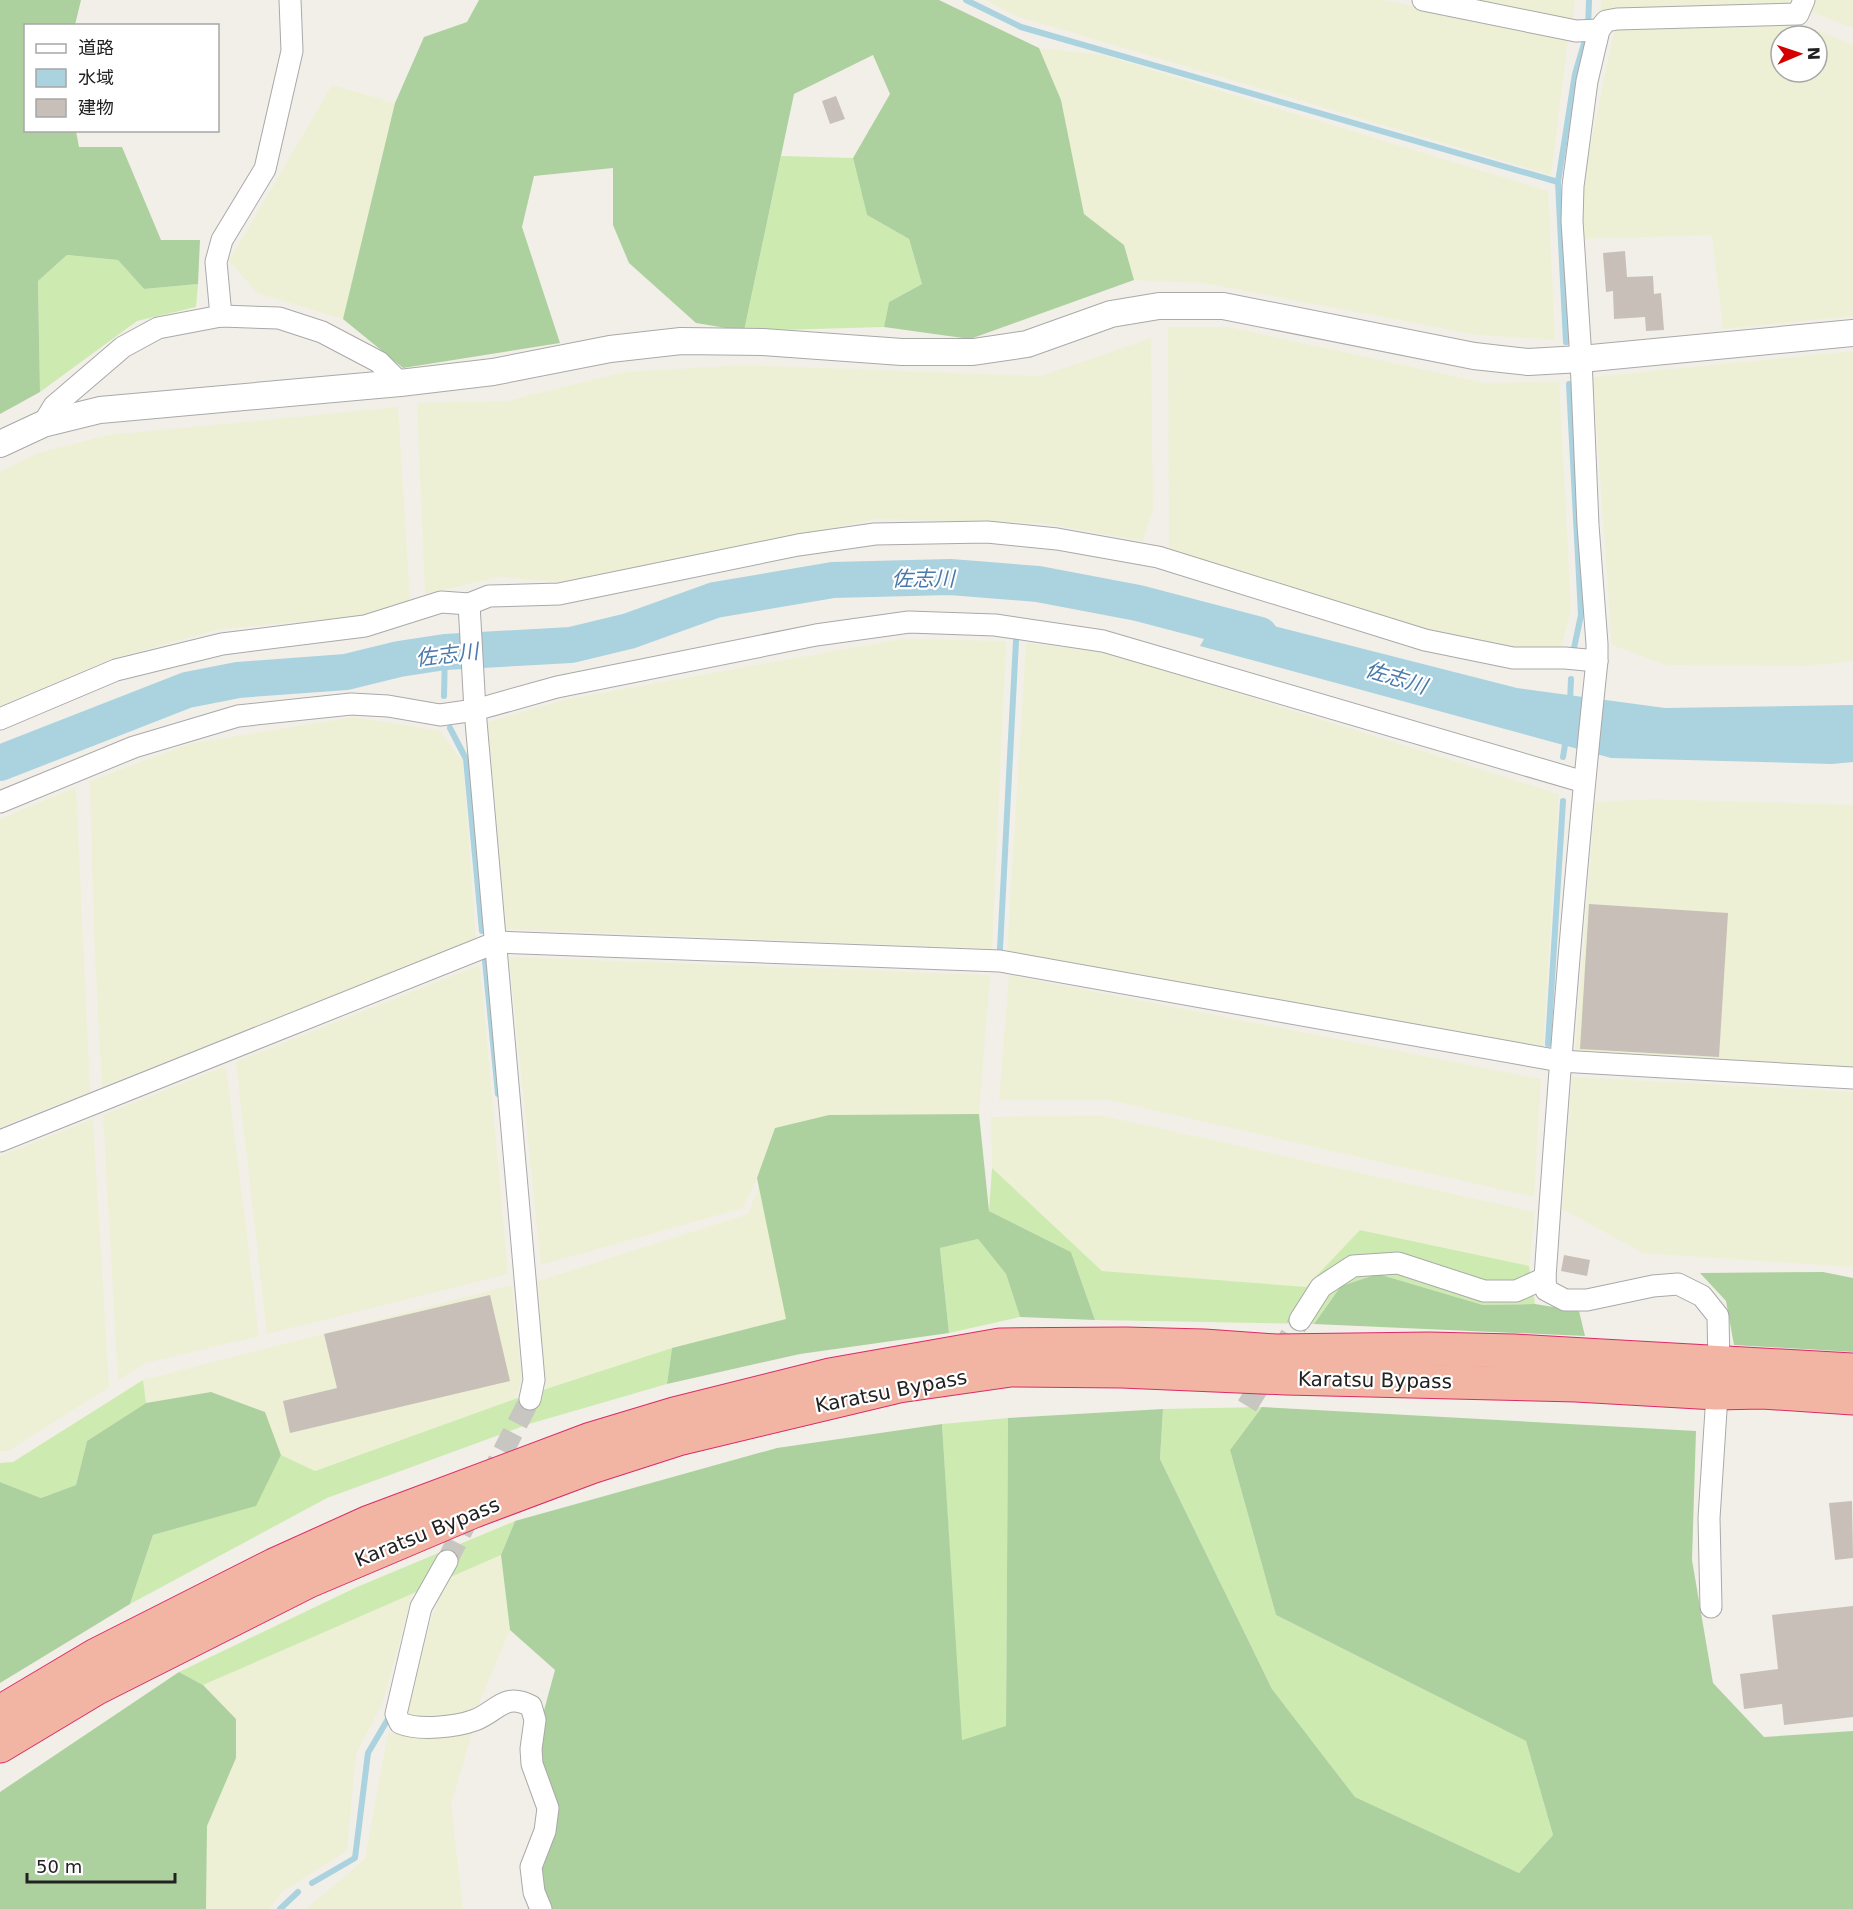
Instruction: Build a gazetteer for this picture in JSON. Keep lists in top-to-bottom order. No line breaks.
{"streets":{"highway":["Karatsu Bypass"]},"water":["佐志川"],"legend":["道路","水域","建物"],"scale_bar":"50 m","north":"right"}
